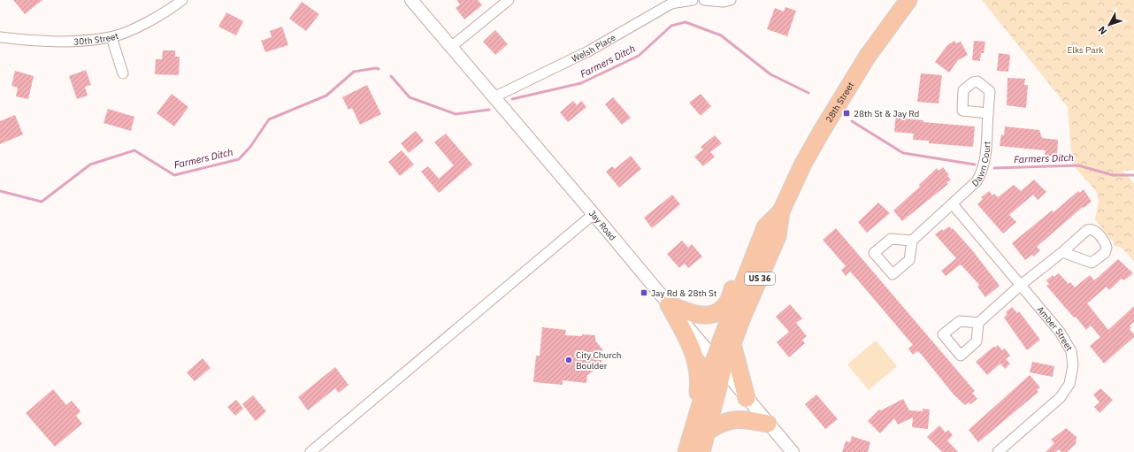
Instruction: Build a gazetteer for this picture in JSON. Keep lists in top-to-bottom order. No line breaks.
{"streets":{"highway":["28th Street","US 36"],"street":["30th Street","Welsh Place","Dawn Court","Jay Road","Amber Street"]},"crossings":[["Welsh Place","Jay Road"],["28th Street","Jay Road"],["28th Street","US 36"],["Dawn Court","Amber Street"],["Jay Road","US 36"]],"water":["Farmers Ditch"],"parks":["Elks Park"],"places":{"transit":["28th St & Jay Rd","Jay Rd & 28th St"],"other":["City Church Boulder"]},"north":"bottom left"}
